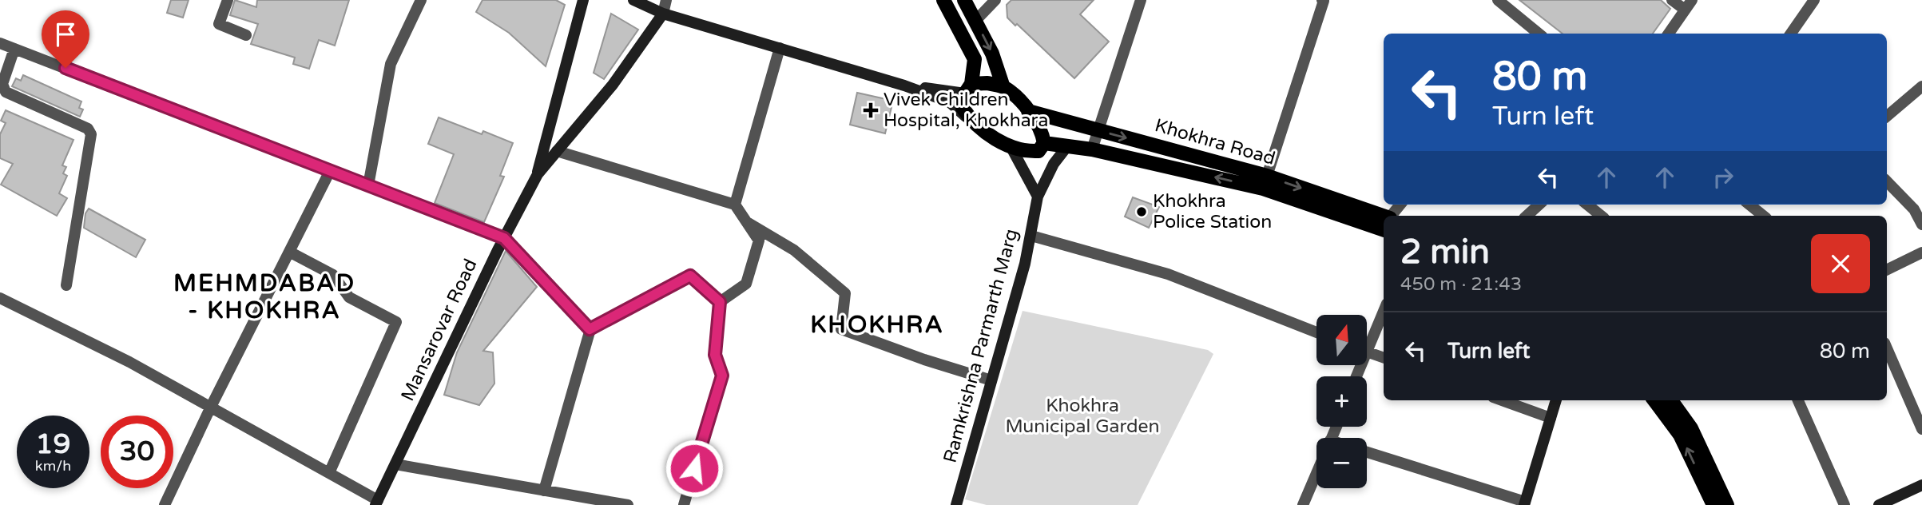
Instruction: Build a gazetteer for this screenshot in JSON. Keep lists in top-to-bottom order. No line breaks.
{"streets":{"main road":["Khokhra Road"],"street":["Mansarovar Road","Ramkrishna Parmarth Marg"]},"crossings":[["Khokhra Road","Ramkrishna Parmarth Marg"]],"districts":["MEHMDABAD - KHOKHRA","KHOKHRA"],"parks":["Khokhra Municipal Garden"],"places":{"health":["Vivek Children Hospital, Khokhara"],"other":["Khokhra Police Station"]},"north":"top","page":{"turn":["80 m","Turn left"],"heading":["2 min","450 m · 21:43"],"list":[{"name":"Turn left","value":"80 m"}],"map_buttons":["+","−"],"speed":"19 km/h","limit":"30"}}
